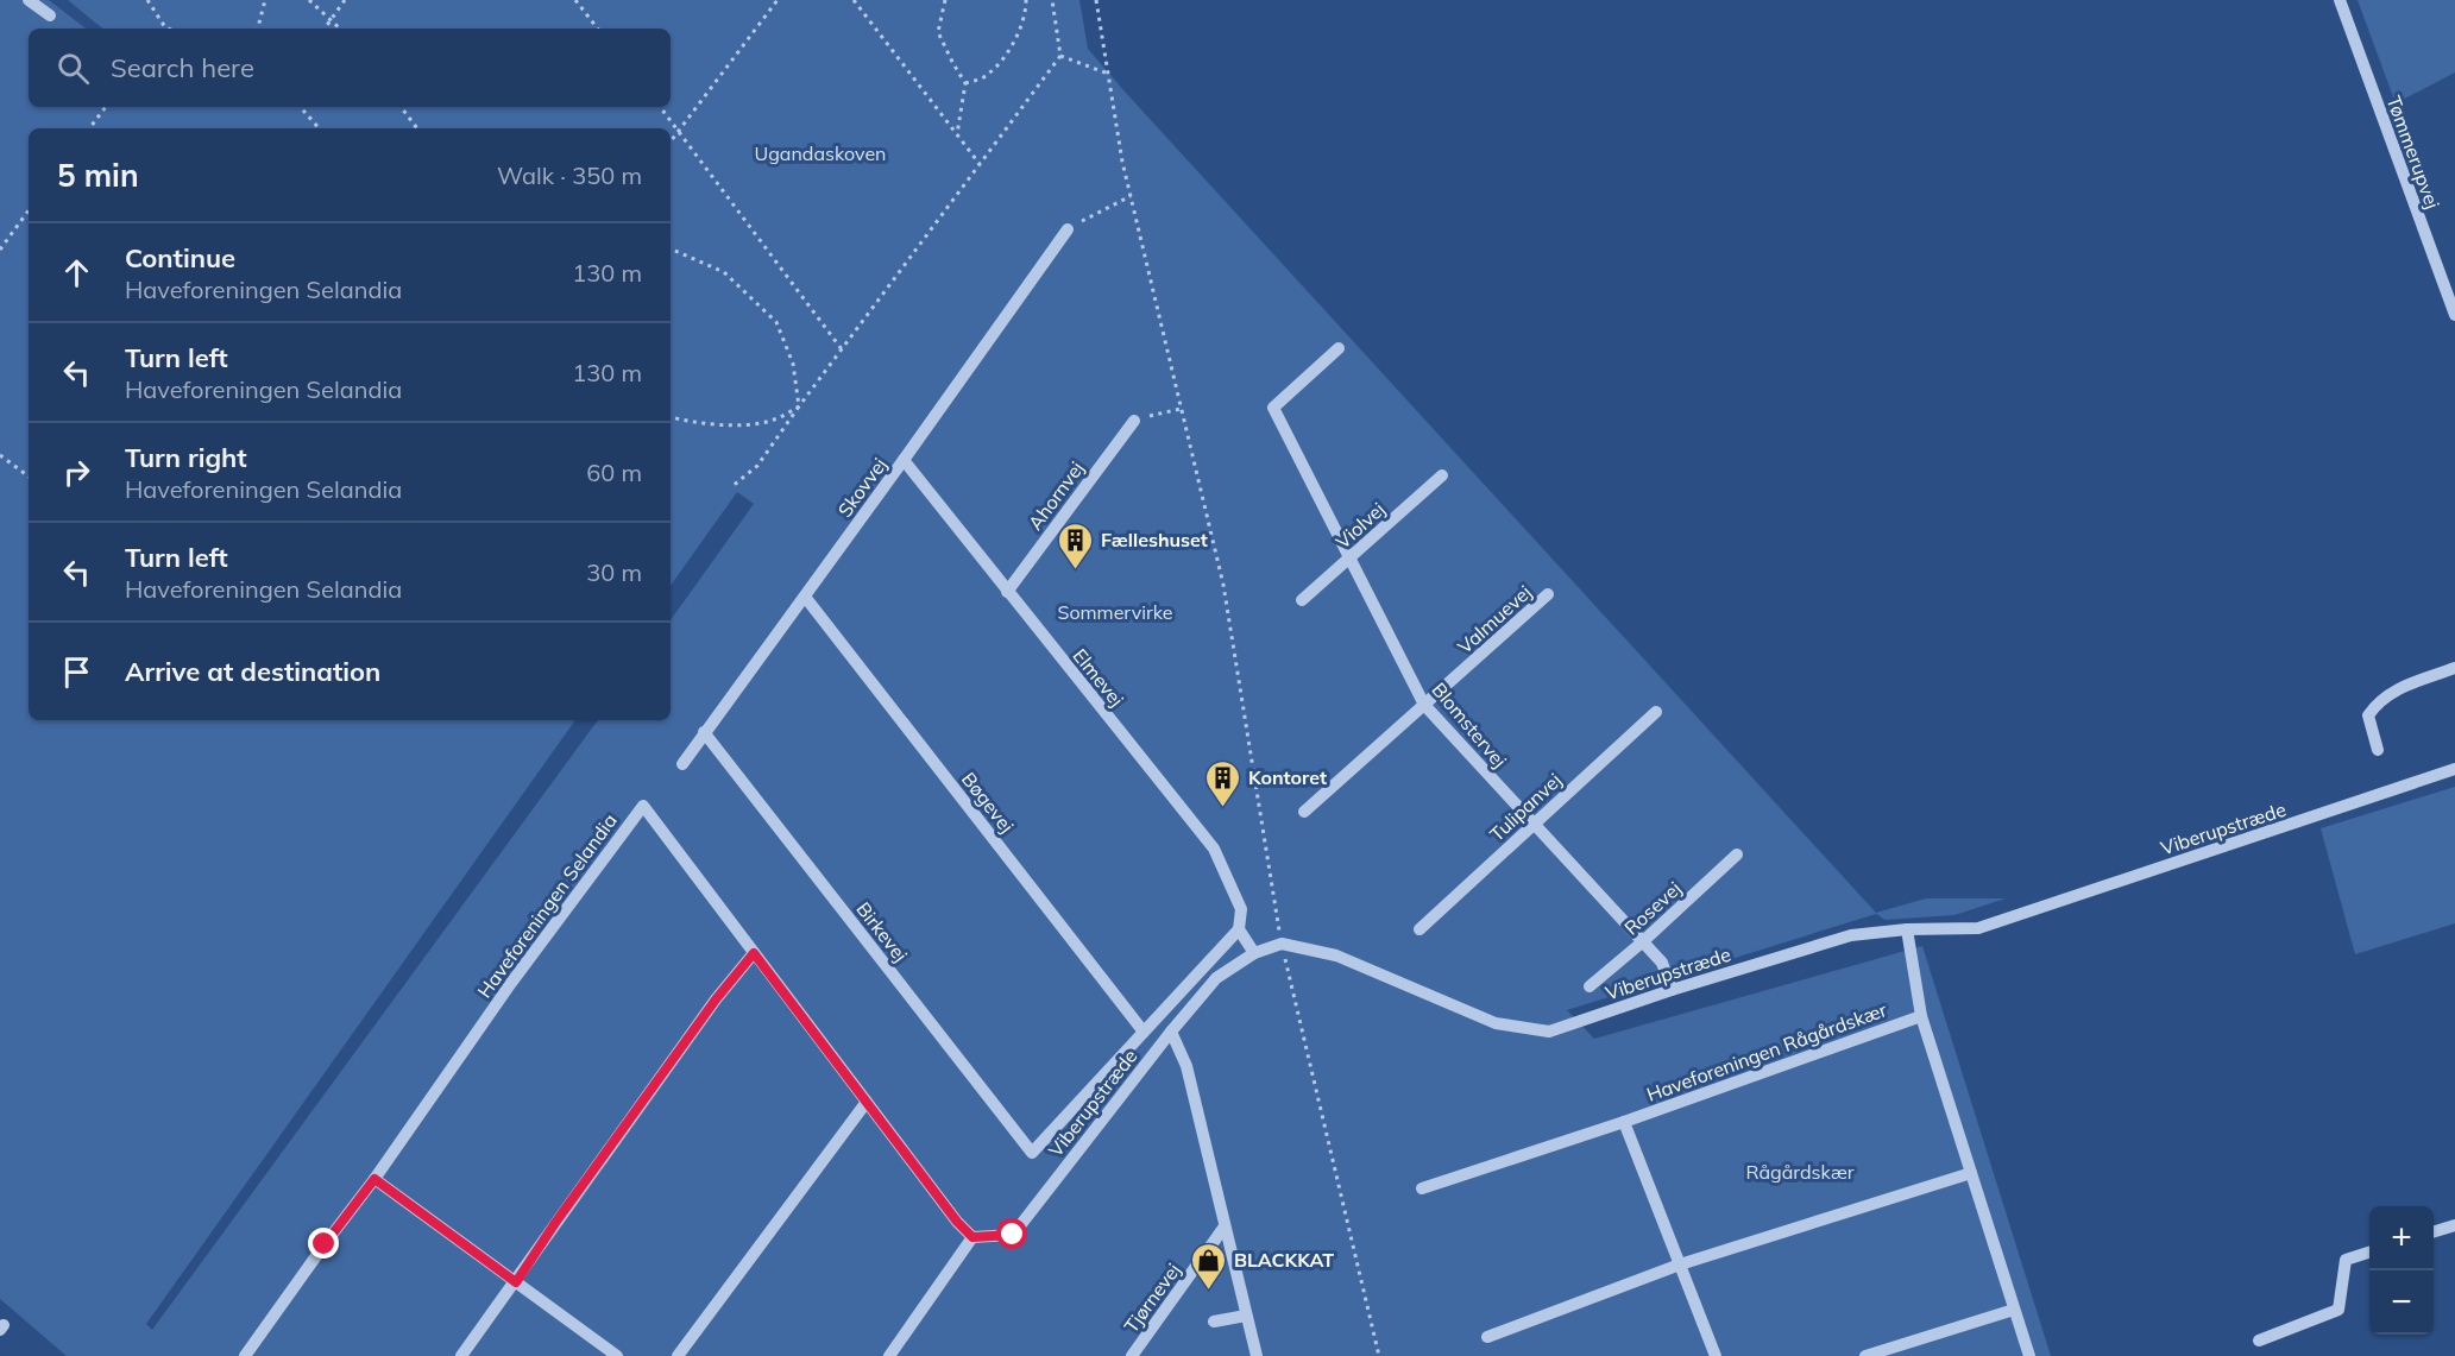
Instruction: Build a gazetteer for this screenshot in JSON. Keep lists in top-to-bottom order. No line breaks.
{"streets":{"street":["Tømmerupvej","Skovvej","Ahornvej","Violvej","Valmuevej","Elmevej","Blomstervej","Bøgevej","Tulipanvej","Viberupstræde","Haveforeningen Selandia","Rosevej","Birkevej","Haveforeningen Rågårdskær","Tjørnevej"]},"crossings":[["Skovvej","Elmevej"],["Skovvej","Bøgevej"],["Skovvej","Birkevej"],["Ahornvej","Elmevej"],["Violvej","Blomstervej"],["Valmuevej","Blomstervej"],["Blomstervej","Tulipanvej"],["Blomstervej","Viberupstræde"],["Blomstervej","Rosevej"],["Bøgevej","Birkevej"],["Viberupstræde","Haveforeningen Selandia"]],"parks":["Ugandaskoven","Sommervirke","Rågårdskær"],"places":{"building":["Fælleshuset","Kontoret"],"shop":["BLACKKAT"]},"page":{"search":"Search here","heading":["5 min","Walk · 350 m"],"list":[["Continue","Haveforeningen Selandia","130 m"],["Turn left","Haveforeningen Selandia","130 m"],["Turn right","Haveforeningen Selandia","60 m"],["Turn left","Haveforeningen Selandia","30 m"],"Arrive at destination"],"map_buttons":["+","−"]}}
